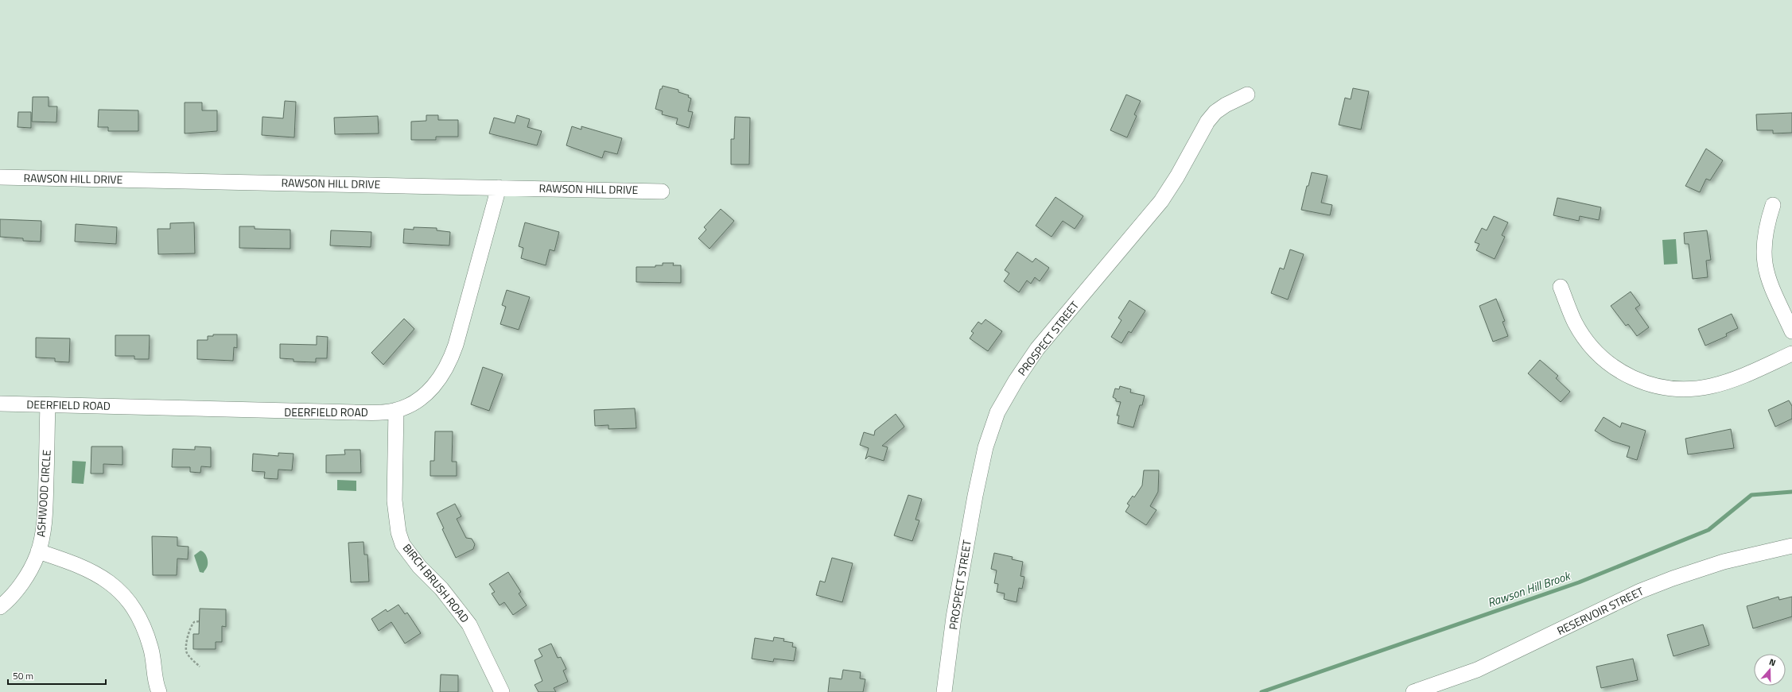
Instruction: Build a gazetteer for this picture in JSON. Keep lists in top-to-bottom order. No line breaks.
{"streets":{"street":["RAWSON HILL DRIVE","PROSPECT STREET","DEERFIELD ROAD","ASHWOOD CIRCLE","BIRCH BRUSH ROAD","RESERVOIR STREET"]},"crossings":[["RAWSON HILL DRIVE","DEERFIELD ROAD"],["DEERFIELD ROAD","ASHWOOD CIRCLE"],["DEERFIELD ROAD","BIRCH BRUSH ROAD"]],"water":["Rawson Hill Brook"],"scale_bar":"50 m","north":"top"}
